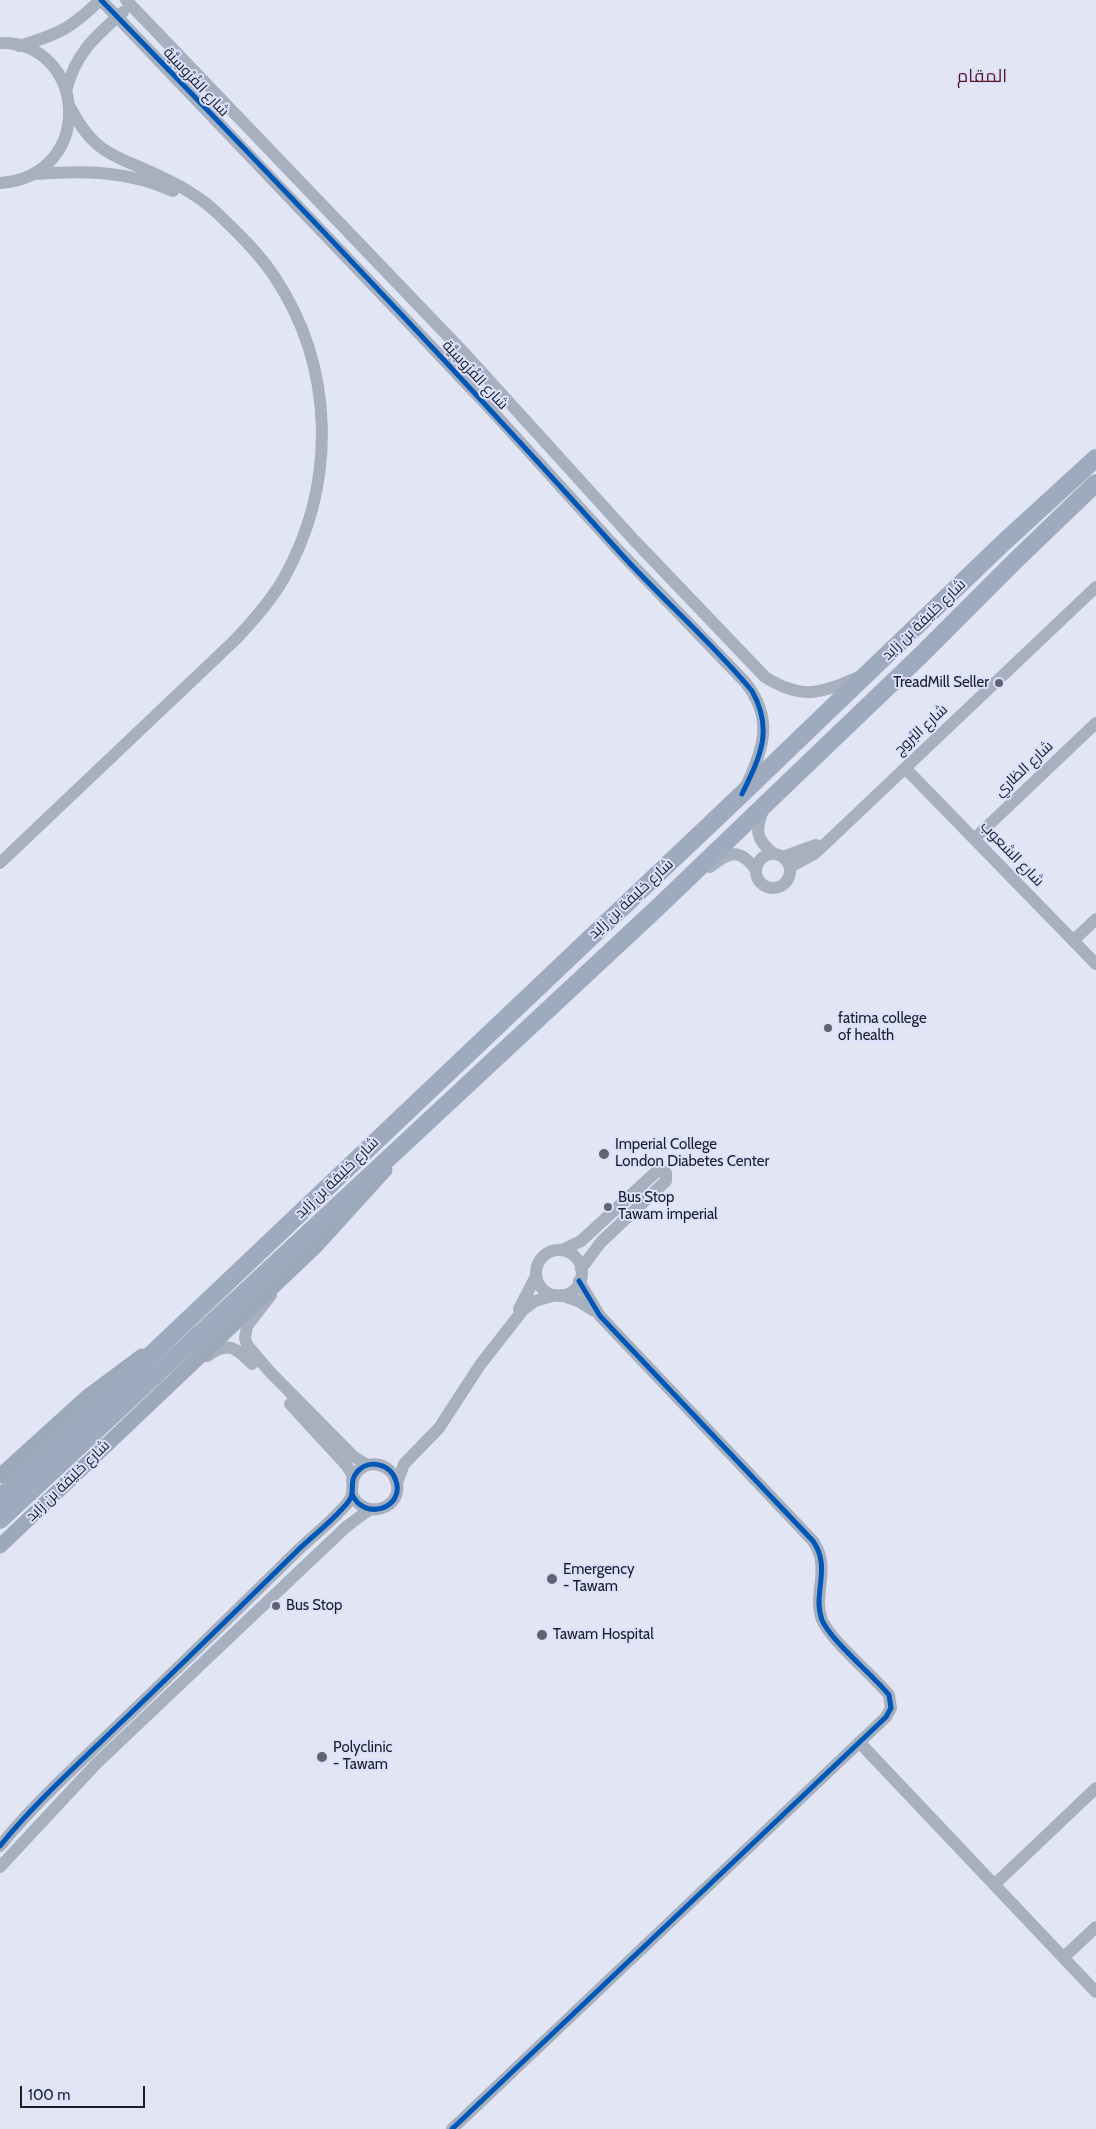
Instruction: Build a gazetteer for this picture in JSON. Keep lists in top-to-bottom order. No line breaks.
{"streets":{"highway":["شارع خليفة بن زايد"],"street":["شارع الفُرُوسِيَّة","شارع البُروج","شارع الظاري","شارع الشعوب"]},"crossings":[["شارع الفُرُوسِيَّة","شارع خليفة بن زايد"],["شارع البُروج","شارع الشعوب"],["شارع الظاري","شارع الشعوب"]],"districts":["المقام"],"places":["TreadMill Seller","fatima college of health","Imperial College London Diabetes Center","Bus Stop Tawam imperial","Emergency - Tawam","Bus Stop","Tawam Hospital","Polyclinic - Tawam"],"scale_bar":"100 m"}
